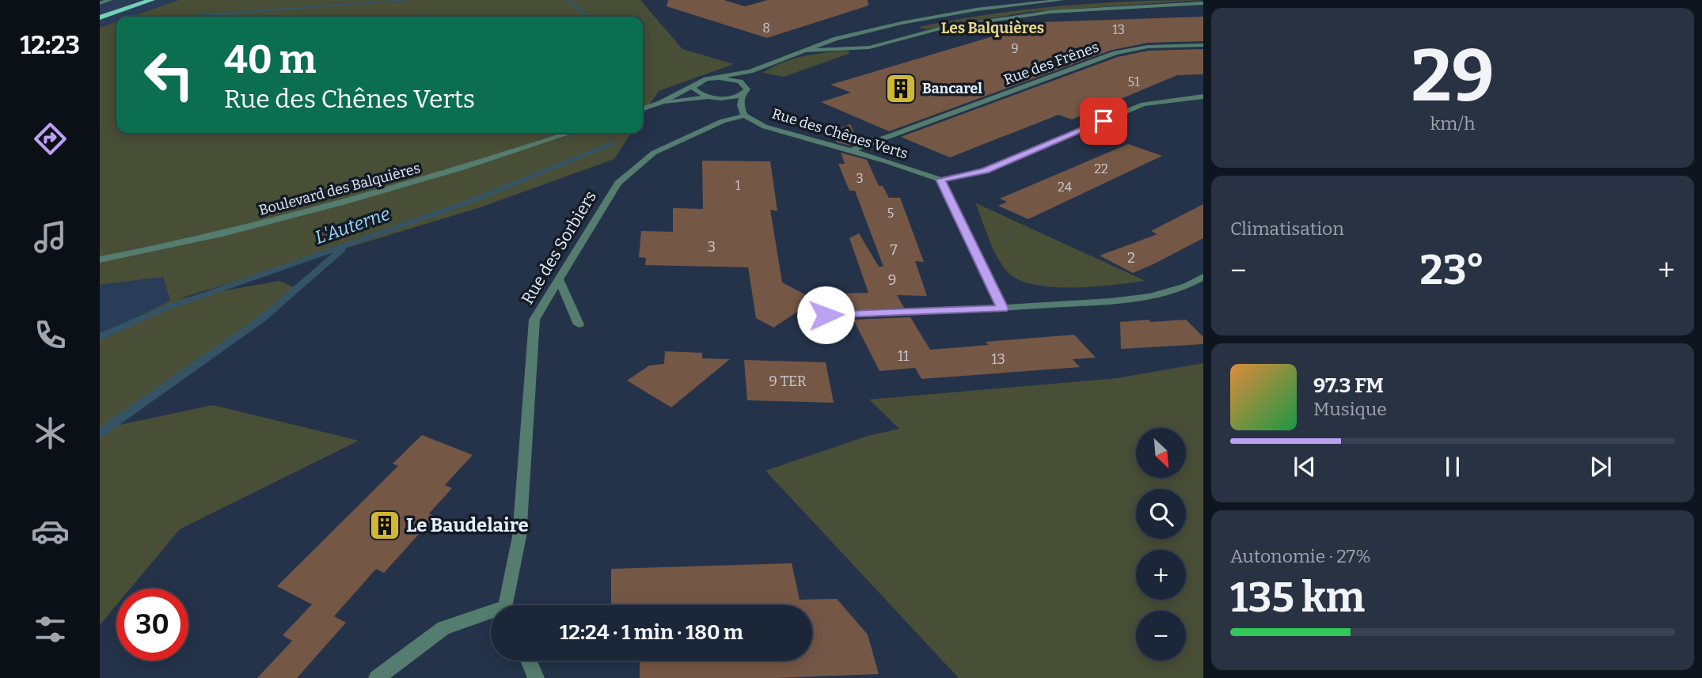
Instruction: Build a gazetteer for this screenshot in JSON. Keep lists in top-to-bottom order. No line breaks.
{"streets":{"street":["Rue des Frênes","Rue des Chênes Verts","Boulevard des Balquières","Rue des Sorbiers"]},"crossings":[["Rue des Frênes","Rue des Chênes Verts"],["Rue des Chênes Verts","Rue des Sorbiers"]],"districts":["Les Balquières"],"water":["L'Auterne"],"places":{"building":["Bancarel","Le Baudelaire"]},"house_numbers":["8","13","9","51","22","3","1","24","5","3","7","2","9","11","13","9 TER"],"north":"bottom right","page":{"tabs":"12:23","tile":[["29","km/h"],"Climatisation",["Autonomie · 27%","135 km"]],"turn":["40 m","Rue des Chênes Verts"],"heat":["−","23°","+"],"song":["97.3 FM","Musique"],"map_buttons":["+","−"],"limit":"30","trip":"12:24 · 1 min · 180 m"}}
